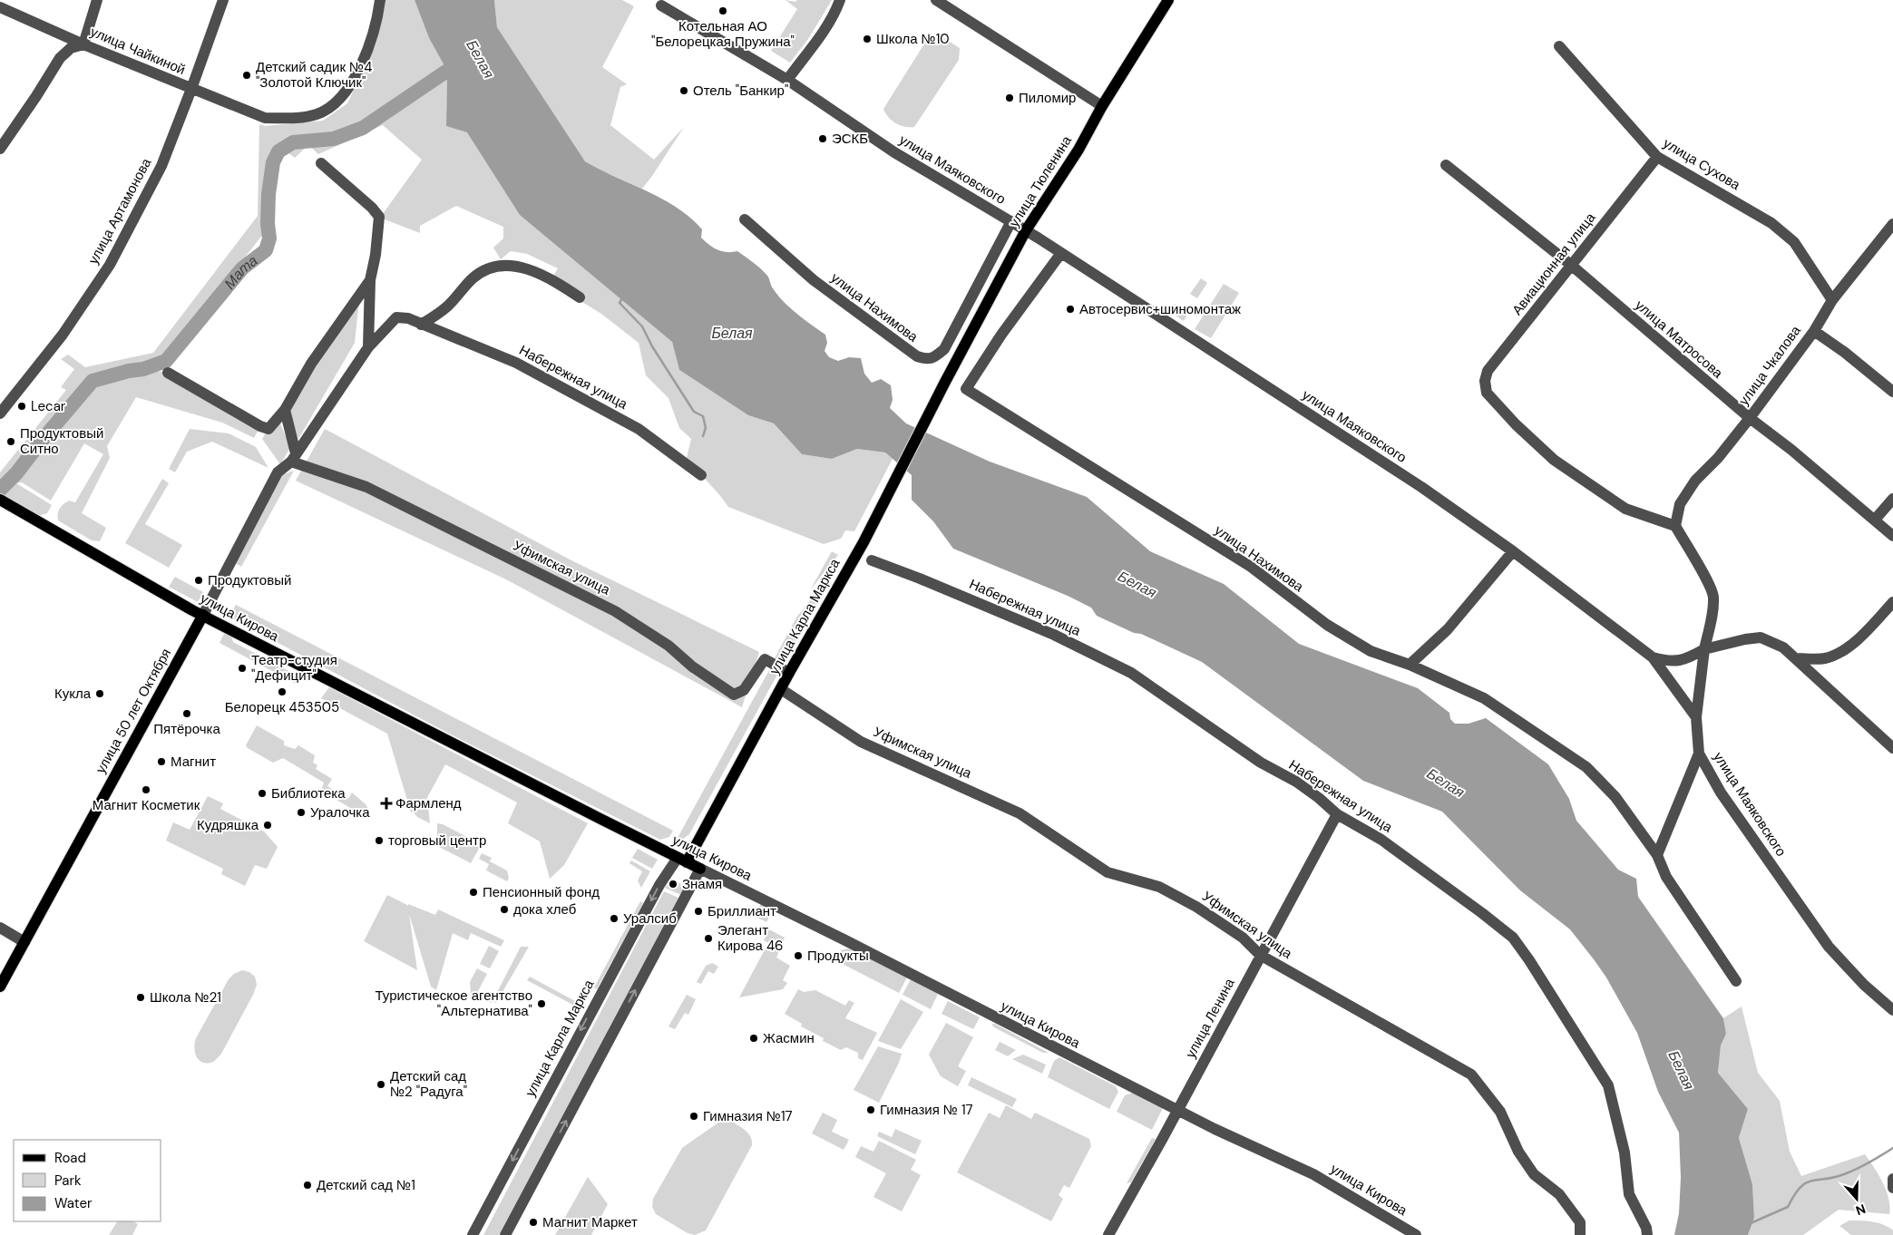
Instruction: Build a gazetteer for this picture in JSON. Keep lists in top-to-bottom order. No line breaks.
{"streets":{"main road":["улица Тюленина","улица Карла Маркса","улица Кирова","улица 50 лет Октября"],"street":["улица Чайкиной","улица Сухова","улица Маяковского","улица Артамонова","Авиационная улица","улица Нахимова","улица Матросова","улица Чкалова","Набережная улица","Уфимская улица","улица Ленина"]},"crossings":[["улица Чайкиной","улица Артамонова"],["улица Сухова","Авиационная улица"],["улица Сухова","улица Чкалова"],["улица Маяковского","улица Тюленина"],["улица Маяковского","улица Нахимова"],["улица Тюленина","улица Карла Маркса"],["Авиационная улица","улица Матросова"],["Авиационная улица","улица Чкалова"],["улица Матросова","улица Чкалова"],["Набережная улица","улица 50 лет Октября"],["Набережная улица","улица Ленина"],["Уфимская улица","улица Карла Маркса"],["Уфимская улица","улица 50 лет Октября"],["Уфимская улица","улица Ленина"],["улица Карла Маркса","улица Кирова"],["улица Кирова","улица 50 лет Октября"],["улица Кирова","улица Ленина"]],"one_way":["улица Карла Маркса"],"water":["Белая","Мата"],"places":{"other":["Котельная АО \"Белорецкая Пружина\"","Школа №10","Детский садик №4 \"Золотой Ключик\"","Отель \"Банкир\"","Пиломир","ЭСКБ","Автосервис+шиномонтаж","Lecar","Продуктовый Ситно","Продуктовый","Театр-студия \"Дефицит\"","Белорецк 453505","Кукла","Пятёрочка","Магнит","Магнит Косметик","Библиотека","Уралочка","Кудряшка","торговый центр","Знамя","Пенсионный фонд","дока хлеб","Бриллиант","Уралсиб","Элегант Кирова 46","Продукты","Школа №21","Туристическое агентство \"Альтернатива\"","Жасмин","Детский сад №2 \"Радуга\"","Гимназия № 17","Гимназия №17","Детский сад №1","Магнит Маркет"],"health":["Фармленд"]},"legend":["Road","Park","Water"],"north":"bottom"}
